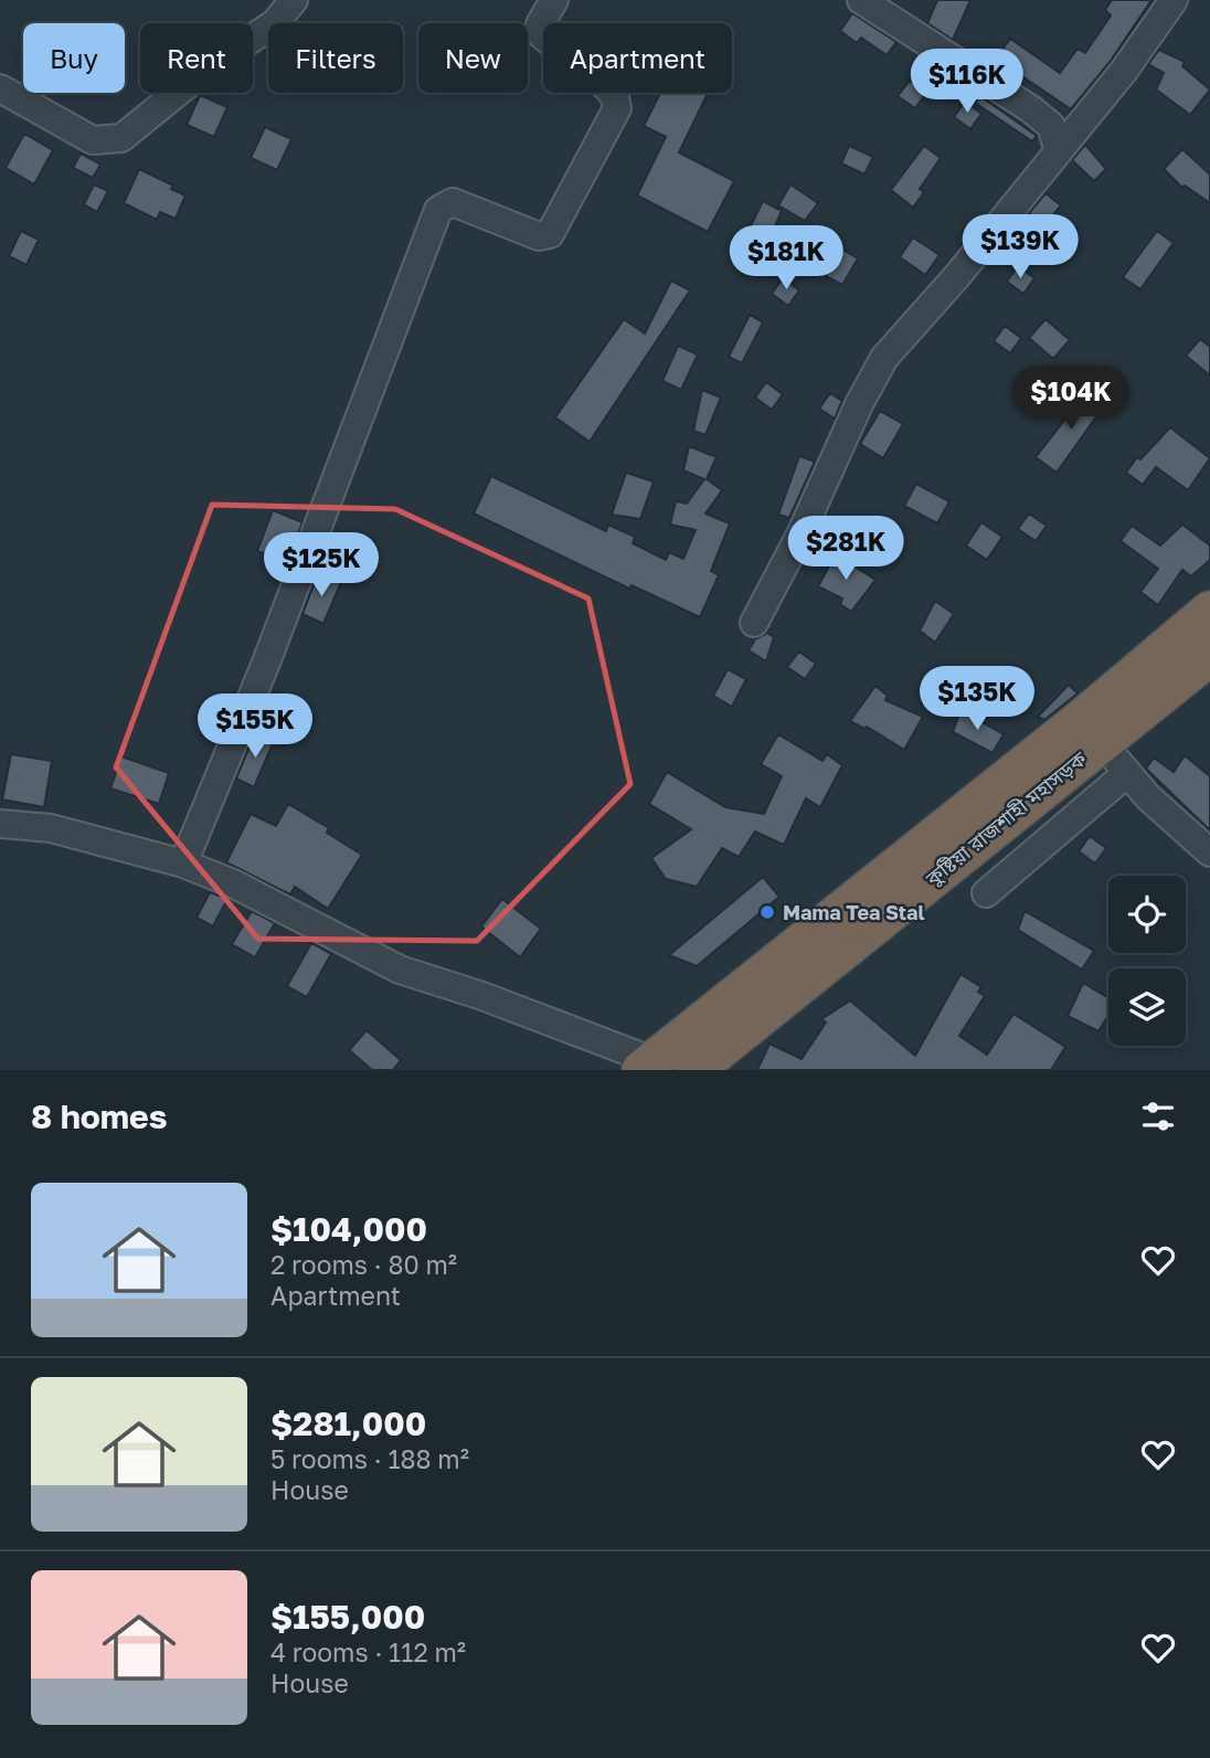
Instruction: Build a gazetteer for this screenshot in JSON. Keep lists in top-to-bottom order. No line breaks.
{"streets":{"highway":["কুষ্টিয়া রাজশাহী মহাসড়ক"]},"places":["Mama Tea Stal"],"page":{"chip":["Buy","Rent","Filters","New","Apartment"],"price":["$116K","$139K","$181K","$104K","$281K","$125K","$135K","$155K"],"heading":"8 homes","list":[{"name":"$104,000","note":"2 rooms · 80 m² · Apartment"},{"name":"$281,000","note":"5 rooms · 188 m² · House"},{"name":"$155,000","note":"4 rooms · 112 m² · House"}]}}
